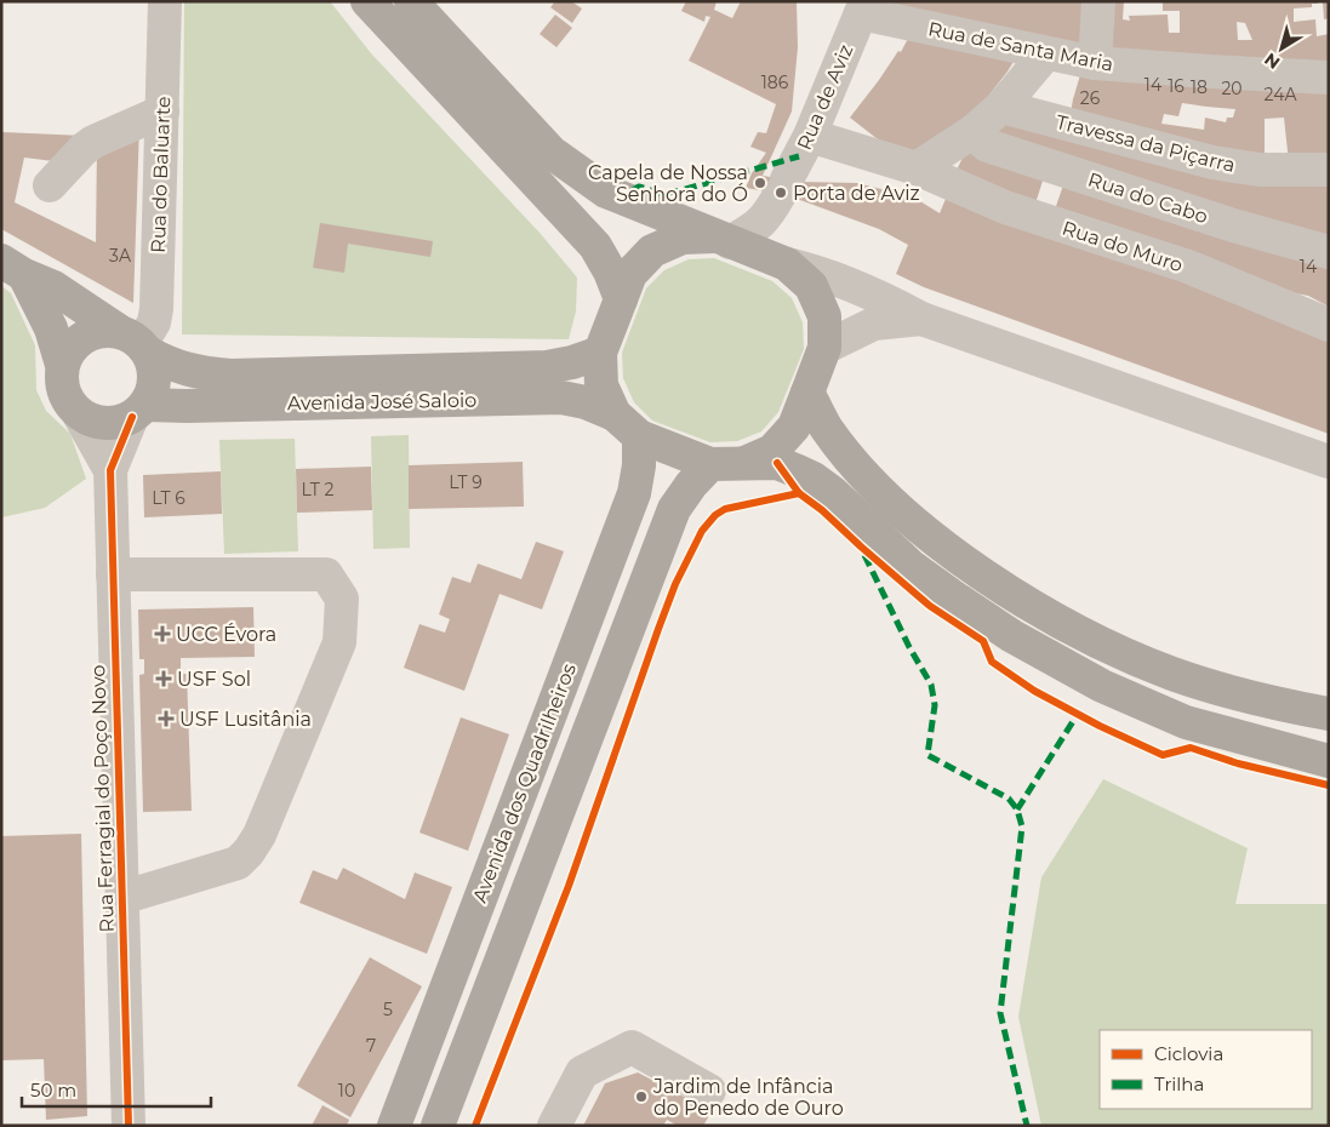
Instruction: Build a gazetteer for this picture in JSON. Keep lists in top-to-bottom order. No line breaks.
{"streets":{"main road":["Avenida José Saloio","Avenida dos Quadrilheiros"],"street":["Rua de Santa Maria","Rua de Aviz","Travessa da Piçarra","Rua do Baluarte","Rua do Cabo","Rua do Muro","Rua Ferragial do Poço Novo"]},"crossings":[["Rua de Santa Maria","Rua de Aviz"],["Rua de Aviz","Rua do Muro"],["Rua do Baluarte","Avenida José Saloio"],["Avenida José Saloio","Avenida dos Quadrilheiros"]],"places":{"other":["Capela de Nossa Senhora do Ó","Porta de Aviz","Jardim de Infância do Penedo de Ouro"],"health":["UCC Évora","USF Sol","USF Lusitânia"]},"house_numbers":["186","14","16","18","20","24A","26","3A","14","LT 9","LT 2","LT 6","5","7","10"],"legend":["Ciclovia","Trilha"],"scale_bar":"50 m","north":"bottom left"}
